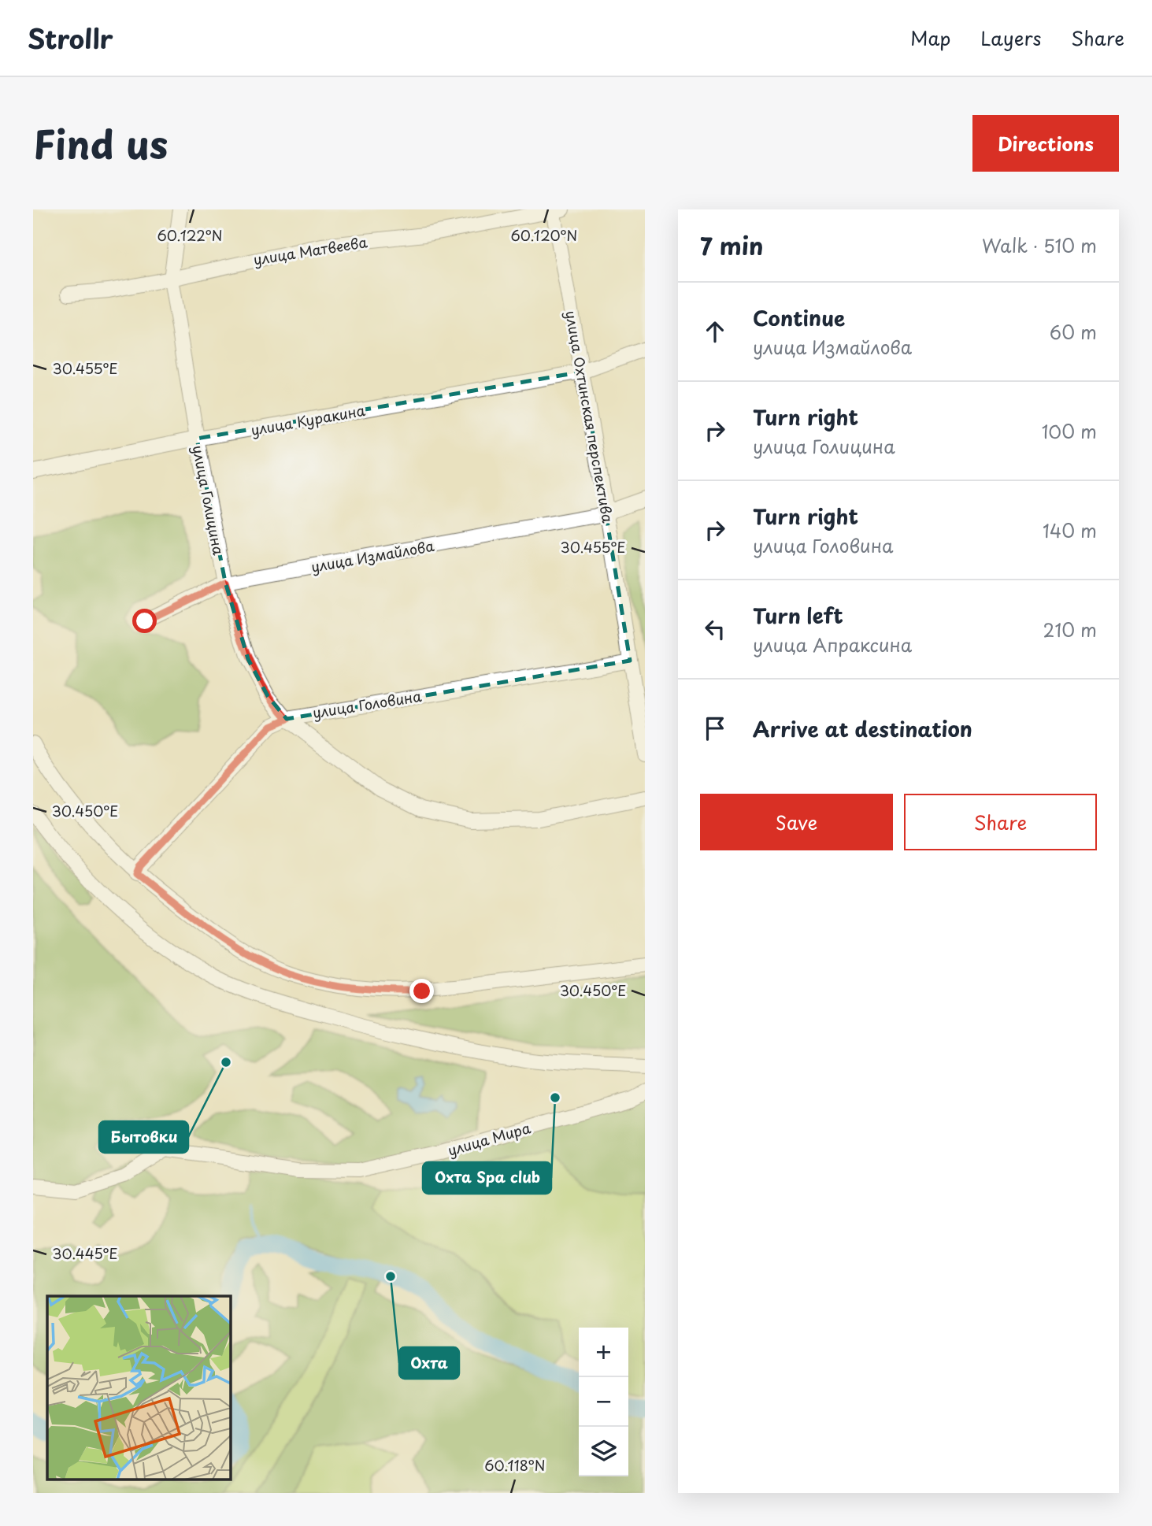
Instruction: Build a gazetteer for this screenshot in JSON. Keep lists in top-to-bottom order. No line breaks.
{"streets":{"street":["улица Матвеева","улица Охтинская перспектива","улица Куракина","улица Голицина","улица Измайлова","улица Головина","улица Мира"]},"crossings":[["улица Матвеева","улица Охтинская перспектива"],["улица Матвеева","улица Голицина"],["улица Охтинская перспектива","улица Куракина"],["улица Охтинская перспектива","улица Измайлова"],["улица Охтинская перспектива","улица Головина"],["улица Куракина","улица Голицина"],["улица Голицина","улица Измайлова"],["улица Голицина","улица Головина"]],"places":["Бытовки","Охта Spa club","Охта"],"page":{"header":"Strollr","nav":["Map","Layers","Share"],"title":"Find us","buttons":["Directions",["Save","Share"]],"heading":["7 min","Walk · 510 m"],"list":[["Continue","улица Измайлова","60 m"],["Turn right","улица Голицина","100 m"],["Turn right","улица Головина","140 m"],["Turn left","улица Апраксина","210 m"],"Arrive at destination"],"map_buttons":["+","−"]},"coordinates":["60.122°N","60.120°N","30.455°E","30.450°E","30.445°E","60.118°N"]}
